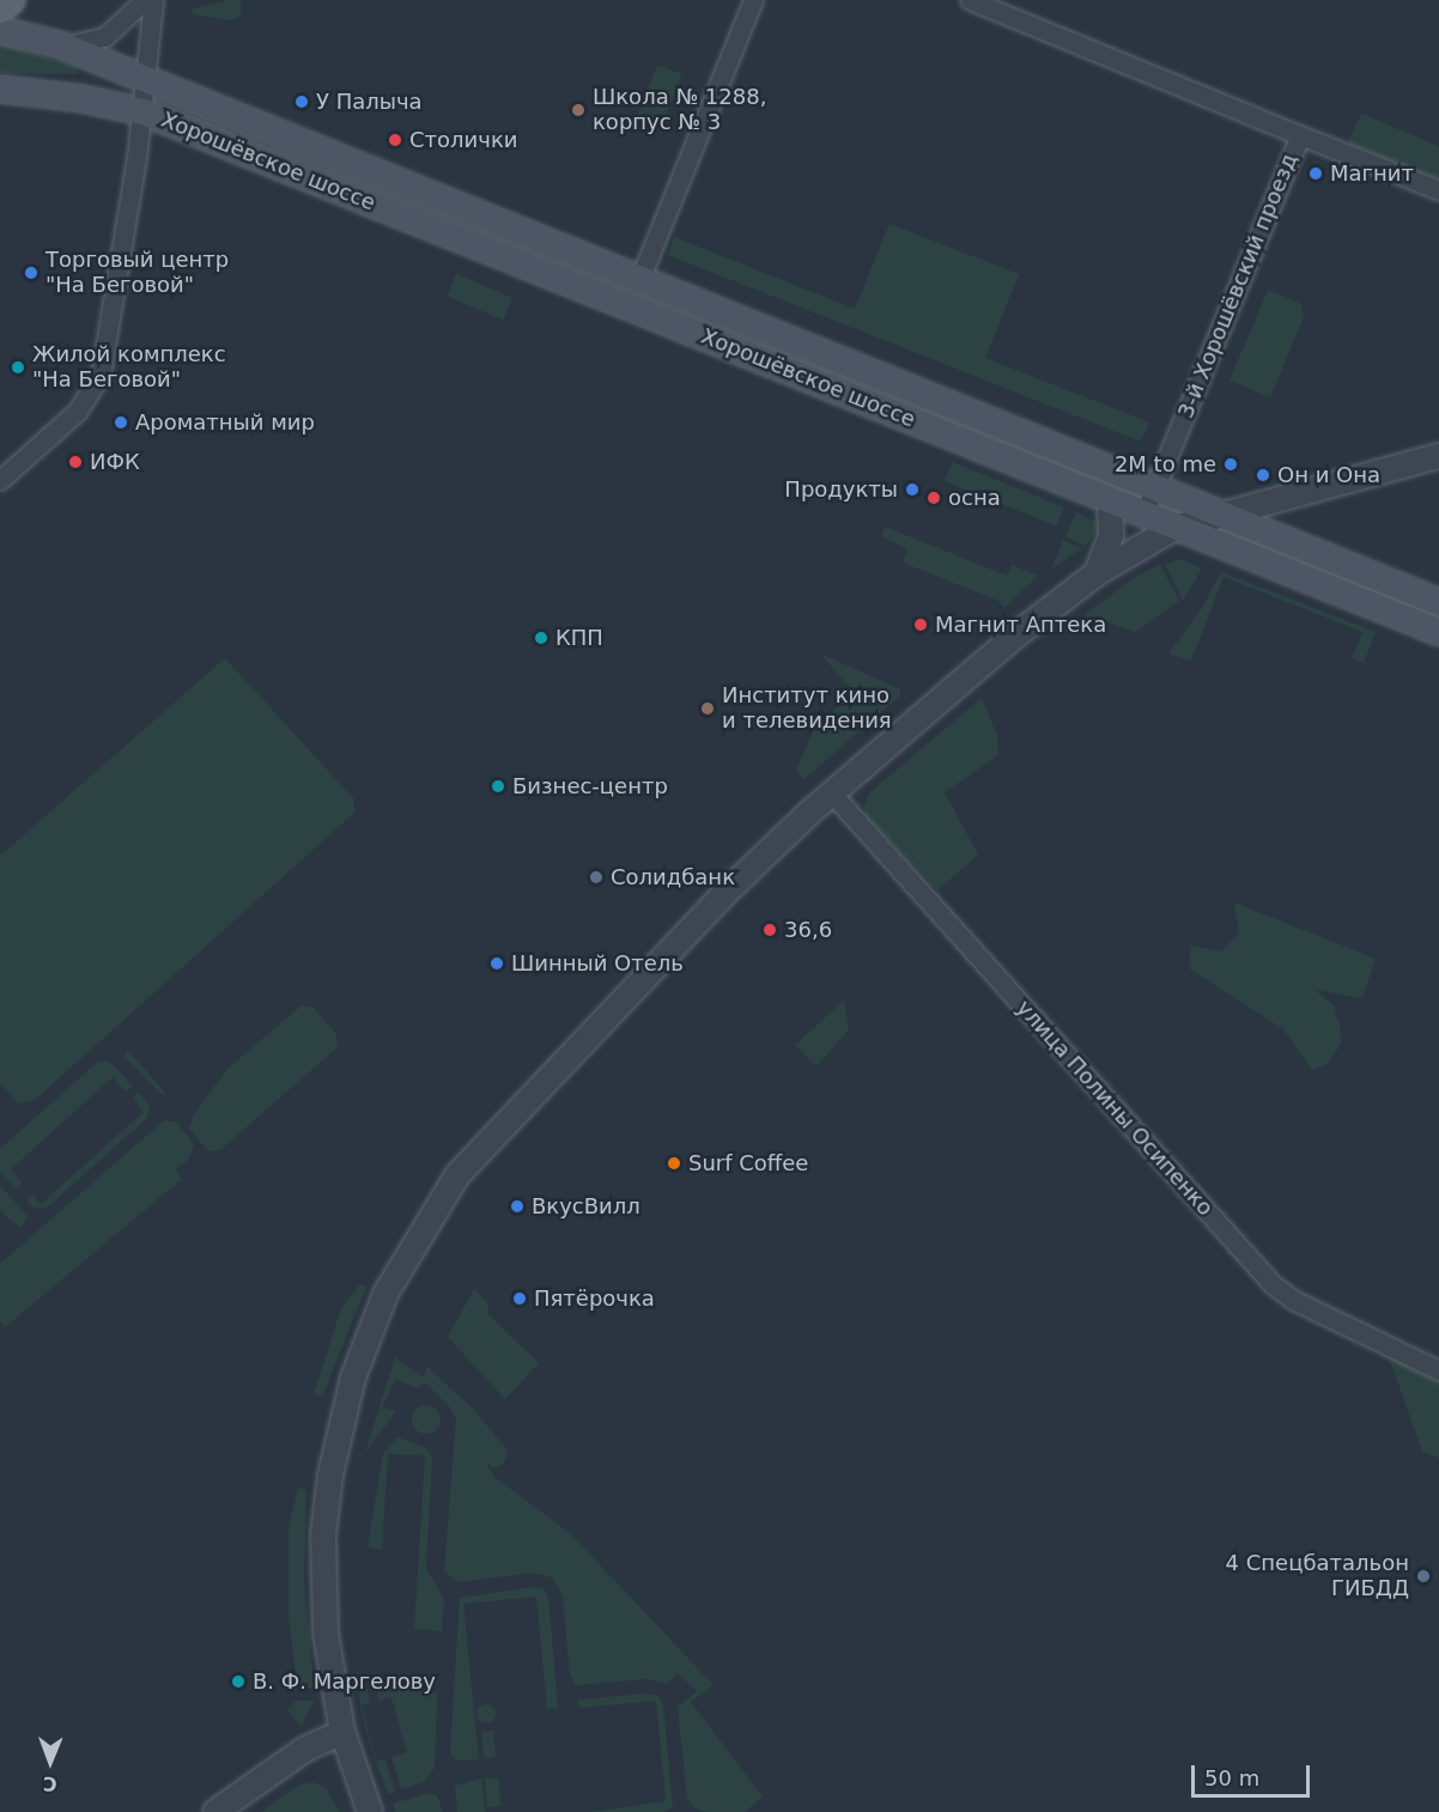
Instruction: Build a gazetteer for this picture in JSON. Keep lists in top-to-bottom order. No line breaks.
{"streets":{"main road":["Хорошёвское шоссе"],"street":["3-й Хорошёвский проезд","улица Полины Осипенко"]},"crossings":[["Хорошёвское шоссе","3-й Хорошёвский проезд"]],"places":["У Палыча","Школа № 1288, корпус № 3","Столички","Магнит","Торговый центр \"На Беговой\"","Жилой комплекс \"На Беговой\"","Ароматный мир","ИФК","2M to me","Он и Она","Продукты","осна","Магнит Аптека","КПП","Институт кино и телевидения","Бизнес-центр","Солидбанк","36,6","Шинный Отель","Surf Coffee","ВкусВилл","Пятёрочка","4 Спецбатальон ГИБДД","В. Ф. Маргелову"],"scale_bar":"50 m","north":"bottom"}
